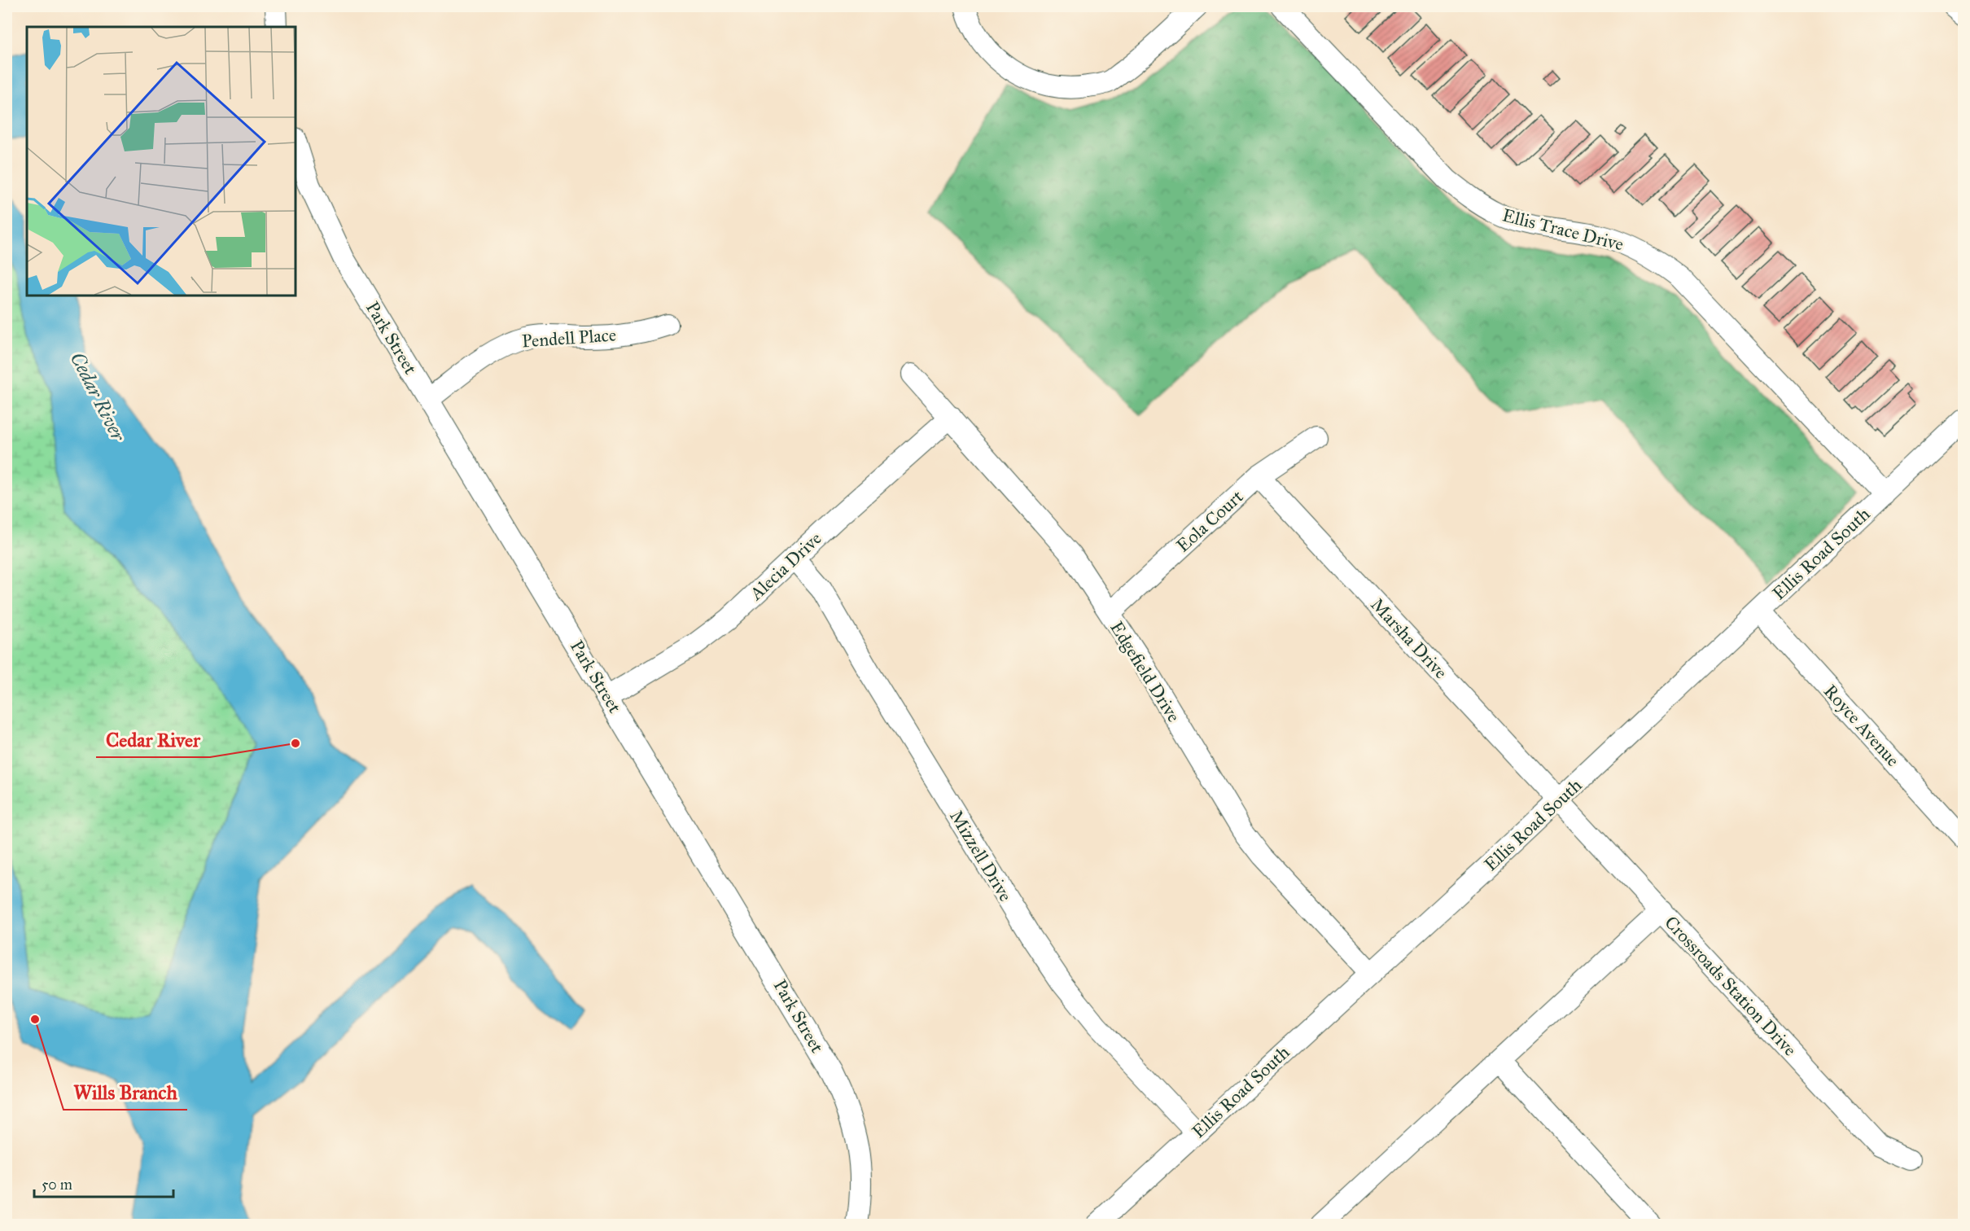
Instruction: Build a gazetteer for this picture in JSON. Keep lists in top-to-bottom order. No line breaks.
{"streets":{"street":["Ellis Trace Drive","Park Street","Pendell Place","Eola Court","Ellis Road South","Alecia Drive","Marsha Drive","Edgefield Drive","Royce Avenue","Mizzell Drive","Crossroads Station Drive"]},"crossings":[["Ellis Trace Drive","Ellis Road South"],["Park Street","Pendell Place"],["Park Street","Alecia Drive"],["Eola Court","Marsha Drive"],["Eola Court","Edgefield Drive"],["Ellis Road South","Marsha Drive"],["Ellis Road South","Edgefield Drive"],["Ellis Road South","Royce Avenue"],["Ellis Road South","Mizzell Drive"],["Ellis Road South","Crossroads Station Drive"],["Alecia Drive","Edgefield Drive"],["Alecia Drive","Mizzell Drive"],["Marsha Drive","Crossroads Station Drive"]],"water":["Cedar River"],"places":["Cedar River","Wills Branch"],"scale_bar":"50 m"}
